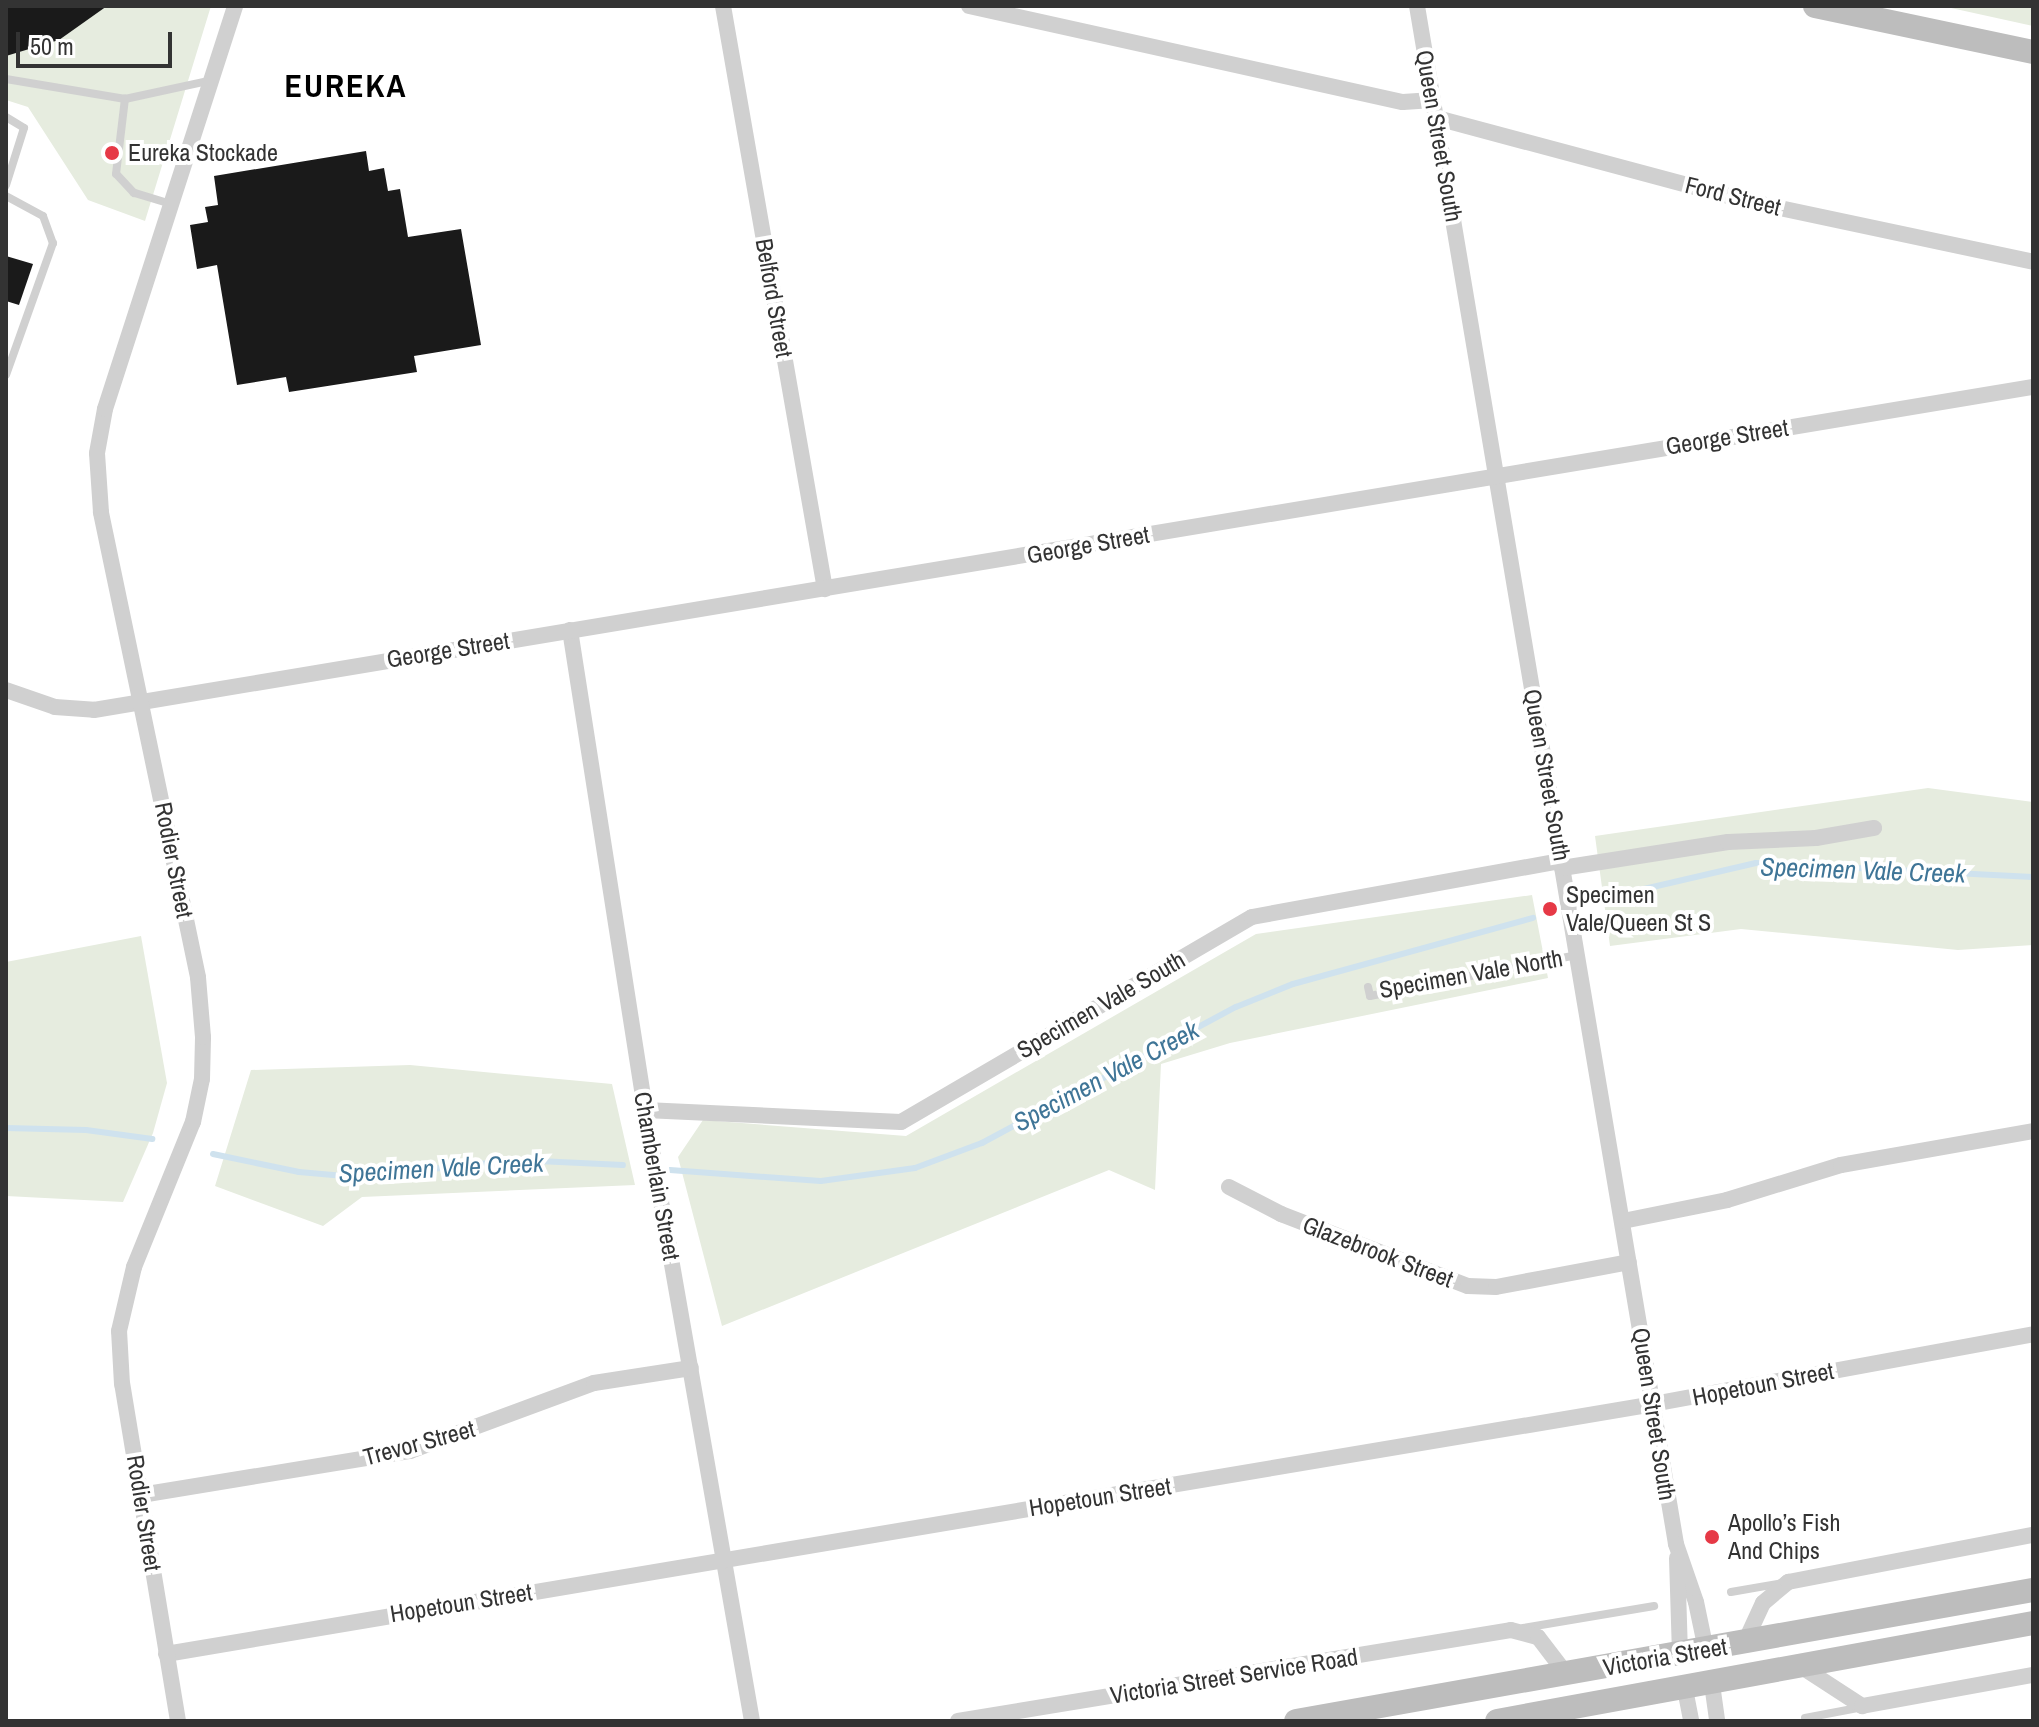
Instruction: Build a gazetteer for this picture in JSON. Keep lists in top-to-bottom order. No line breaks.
{"streets":{"main road":["Queen Street South","Victoria Street"],"street":["Ford Street","Belford Street","George Street","Rodier Street","Specimen Vale South","Chamberlain Street","Glazebrook Street","Hopetoun Street","Trevor Street","Victoria Street Service Road"],"lane":["Specimen Vale North"]},"crossings":[["Queen Street South","Ford Street"],["Queen Street South","George Street"],["Queen Street South","Specimen Vale North"],["Queen Street South","Specimen Vale South"],["Queen Street South","Glazebrook Street"],["Queen Street South","Hopetoun Street"],["Queen Street South","Victoria Street"],["Belford Street","George Street"],["George Street","Rodier Street"],["George Street","Chamberlain Street"],["Rodier Street","Hopetoun Street"],["Rodier Street","Trevor Street"],["Specimen Vale South","Chamberlain Street"],["Chamberlain Street","Hopetoun Street"],["Chamberlain Street","Trevor Street"]],"districts":["EUREKA"],"water":["Specimen Vale Creek"],"places":["Eureka Stockade","Specimen Vale/Queen St S","Apollo’s Fish And Chips"],"scale_bar":"50 m"}
